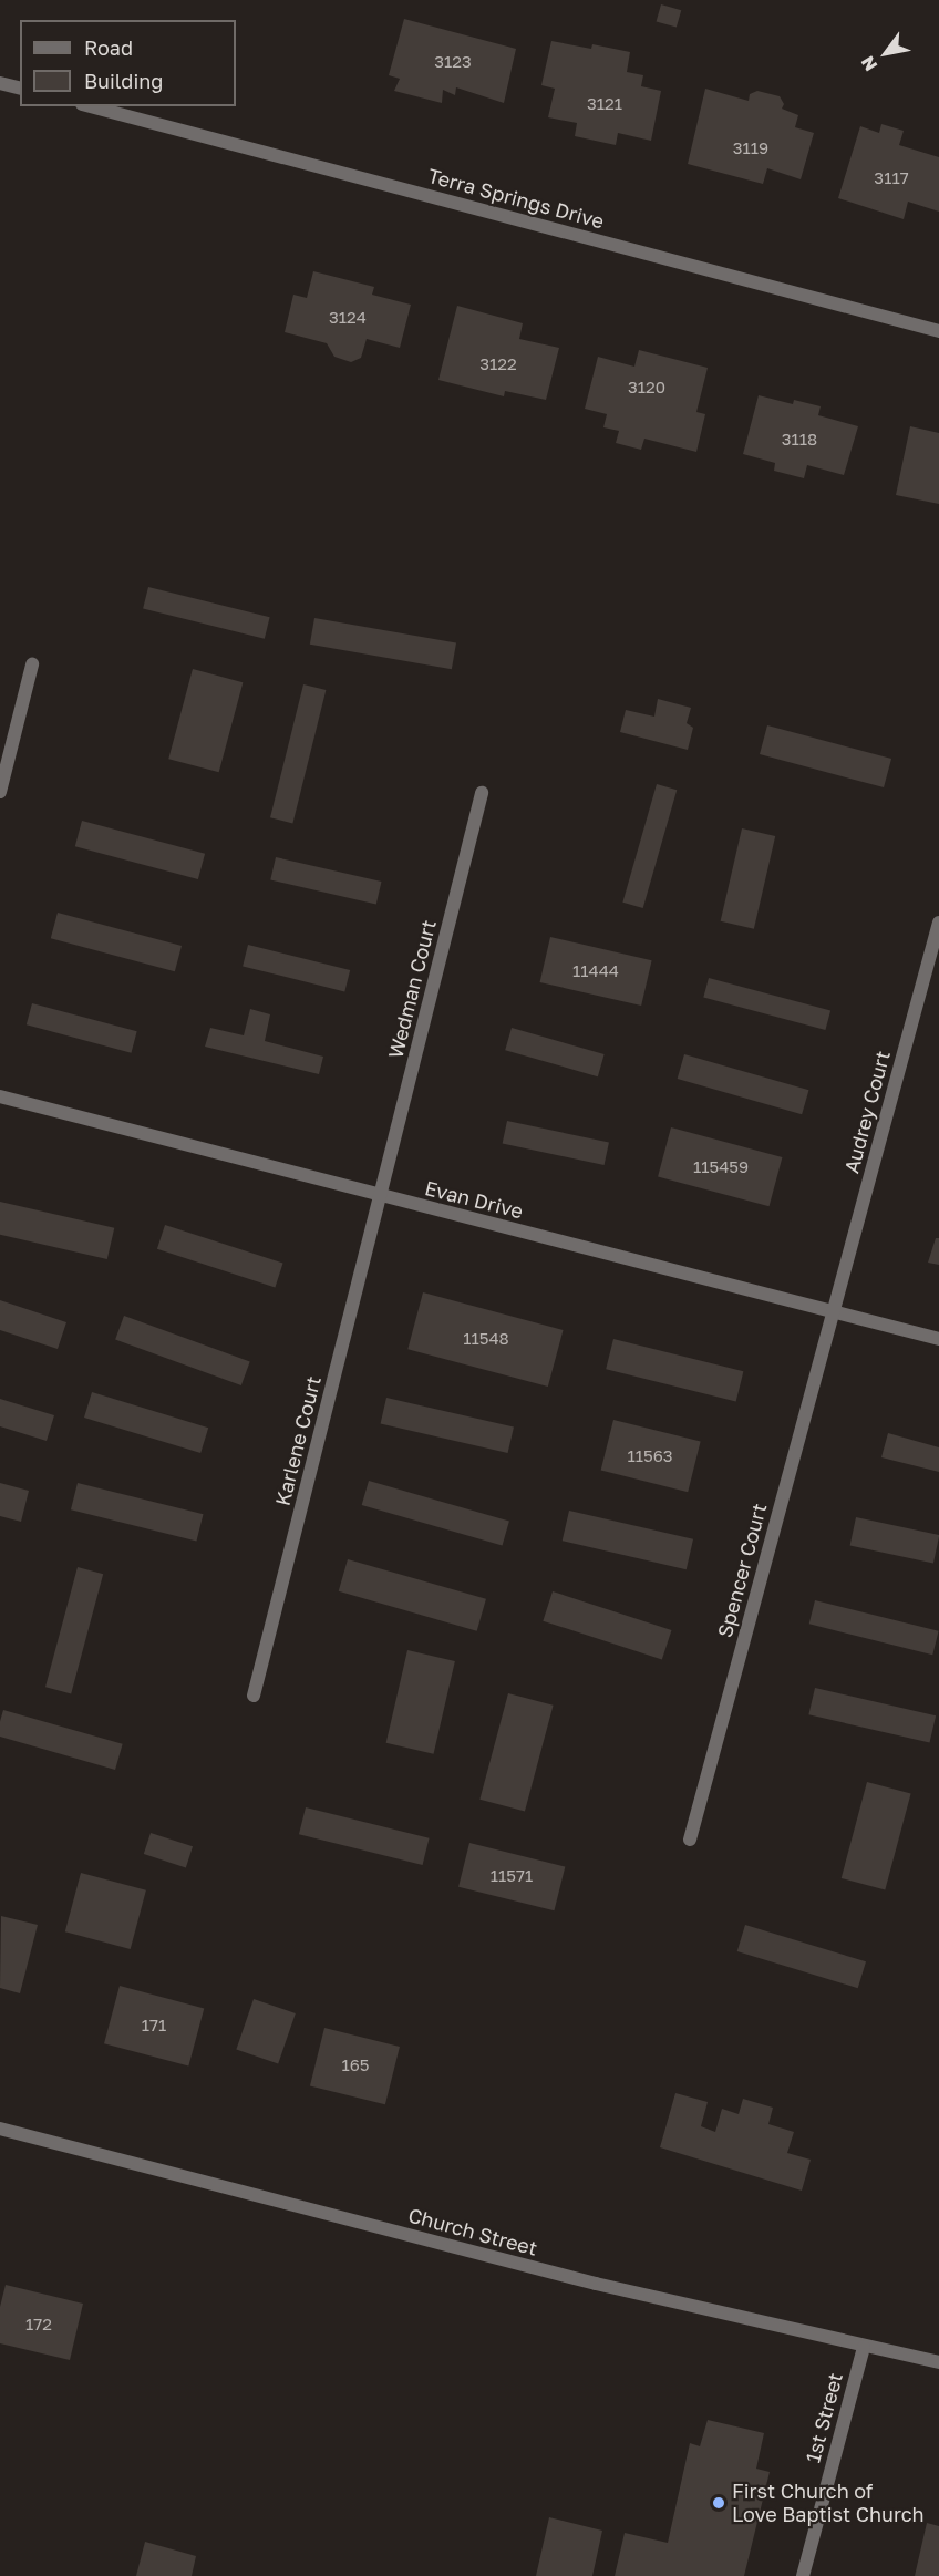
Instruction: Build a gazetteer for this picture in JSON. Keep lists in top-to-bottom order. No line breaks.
{"streets":{"street":["Terra Springs Drive","Wedman Court","Audrey Court","Evan Drive","Karlene Court","Spencer Court","Church Street","1st Street"]},"crossings":[["Wedman Court","Evan Drive"],["Wedman Court","Karlene Court"],["Audrey Court","Evan Drive"],["Audrey Court","Spencer Court"],["Evan Drive","Karlene Court"],["Evan Drive","Spencer Court"],["Church Street","1st Street"]],"places":["First Church of Love Baptist Church"],"house_numbers":["3123","3121","3119","3117","3124","3122","3120","3118","11444","115459","11548","11563","11571","171","165","172"],"legend":["Road","Building"],"north":"bottom left"}
